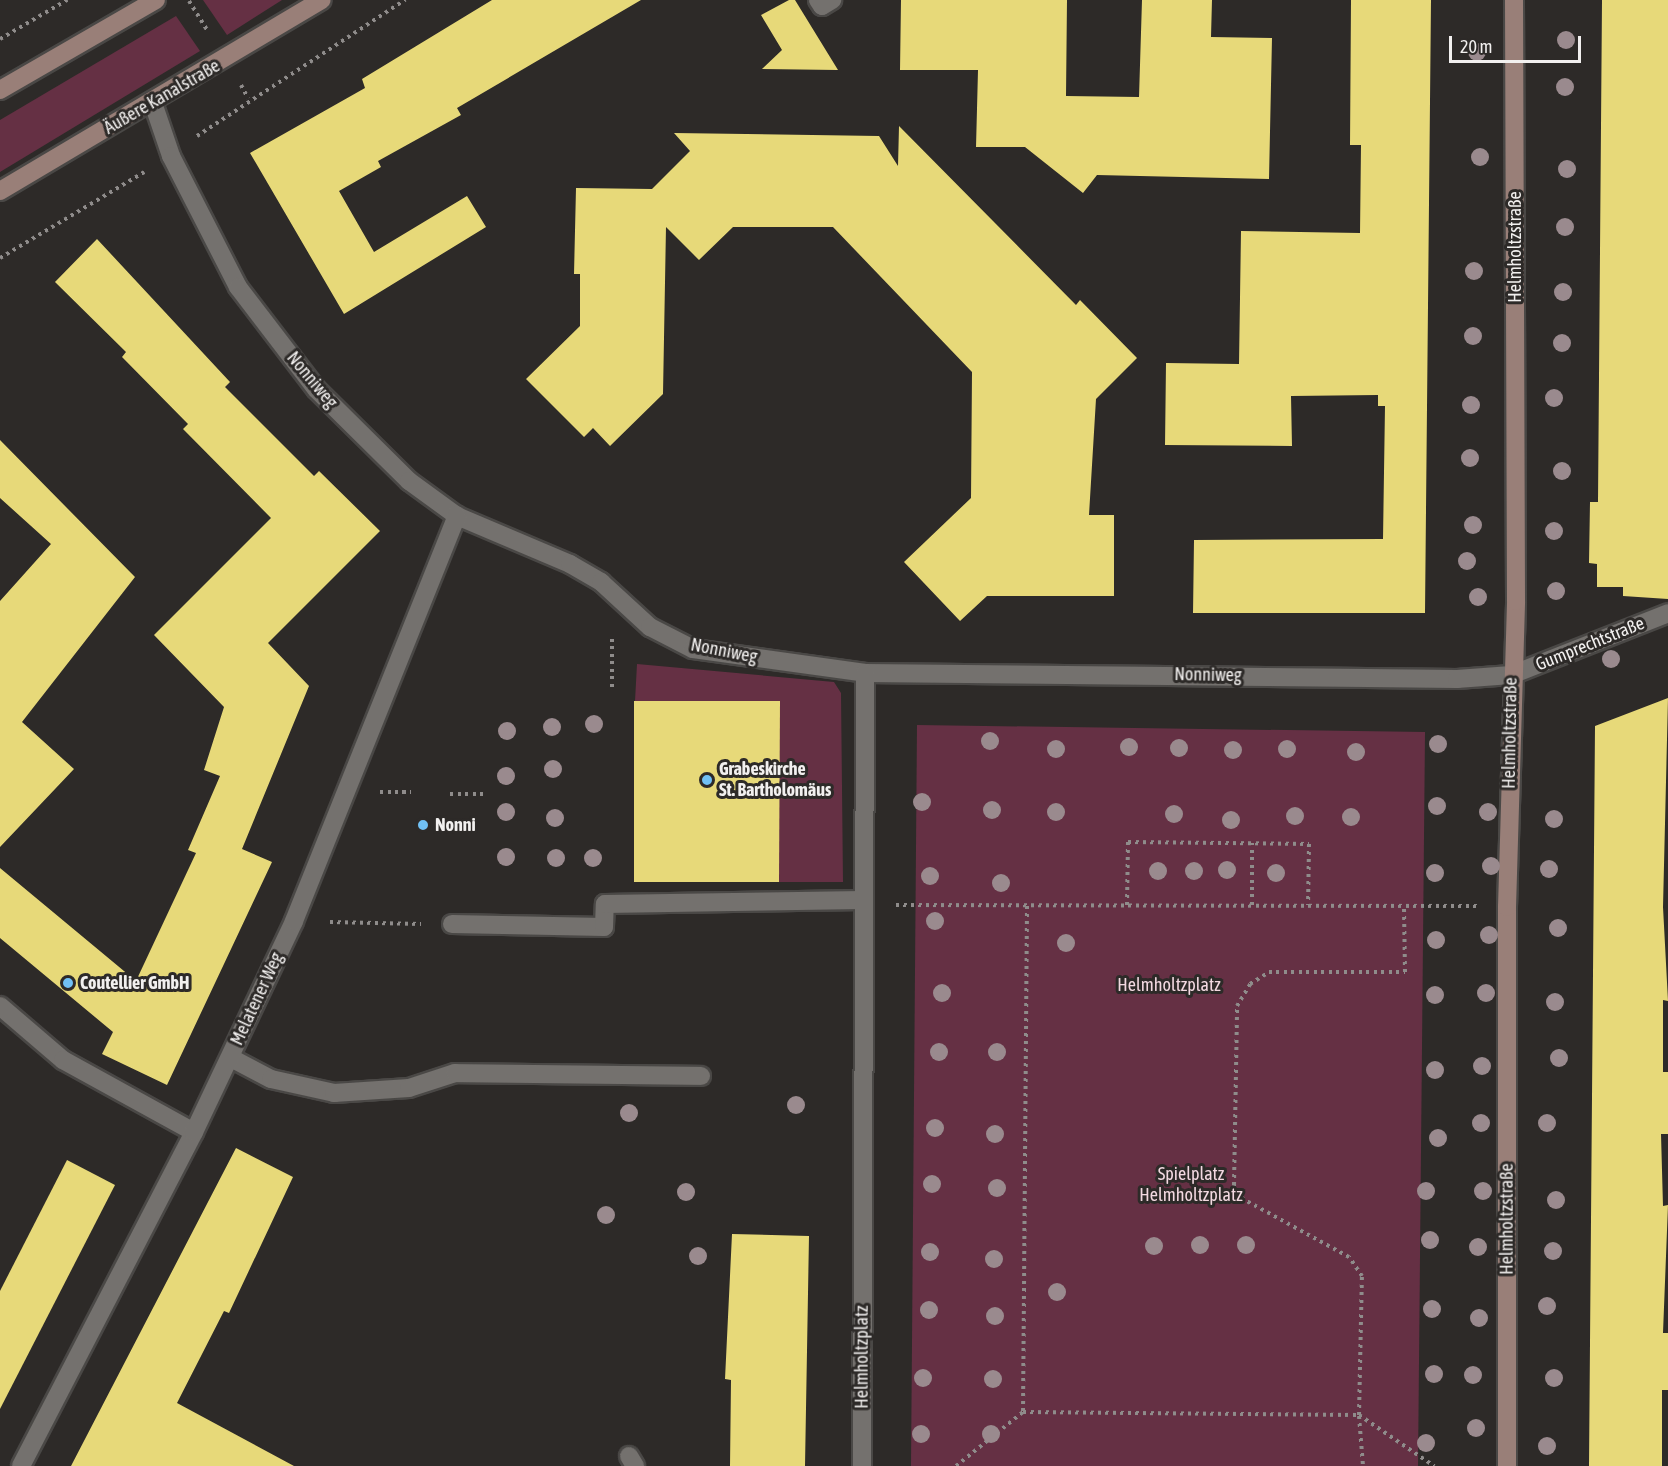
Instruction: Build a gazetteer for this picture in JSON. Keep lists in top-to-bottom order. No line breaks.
{"streets":{"street":["Äußere Kanalstraße","Helmholtzstraße","Nonniweg","Gumprechtstraße","Melatener Weg","Helmholtzplatz"]},"crossings":[["Äußere Kanalstraße","Nonniweg"],["Helmholtzstraße","Nonniweg"],["Helmholtzstraße","Gumprechtstraße"],["Nonniweg","Gumprechtstraße"],["Nonniweg","Melatener Weg"],["Nonniweg","Helmholtzplatz"]],"parks":["Helmholtzplatz","Spielplatz Helmholtzplatz"],"places":["Grabeskirche St. Bartholomäus","Nonni","Coutellier GmbH"],"scale_bar":"20 m"}
